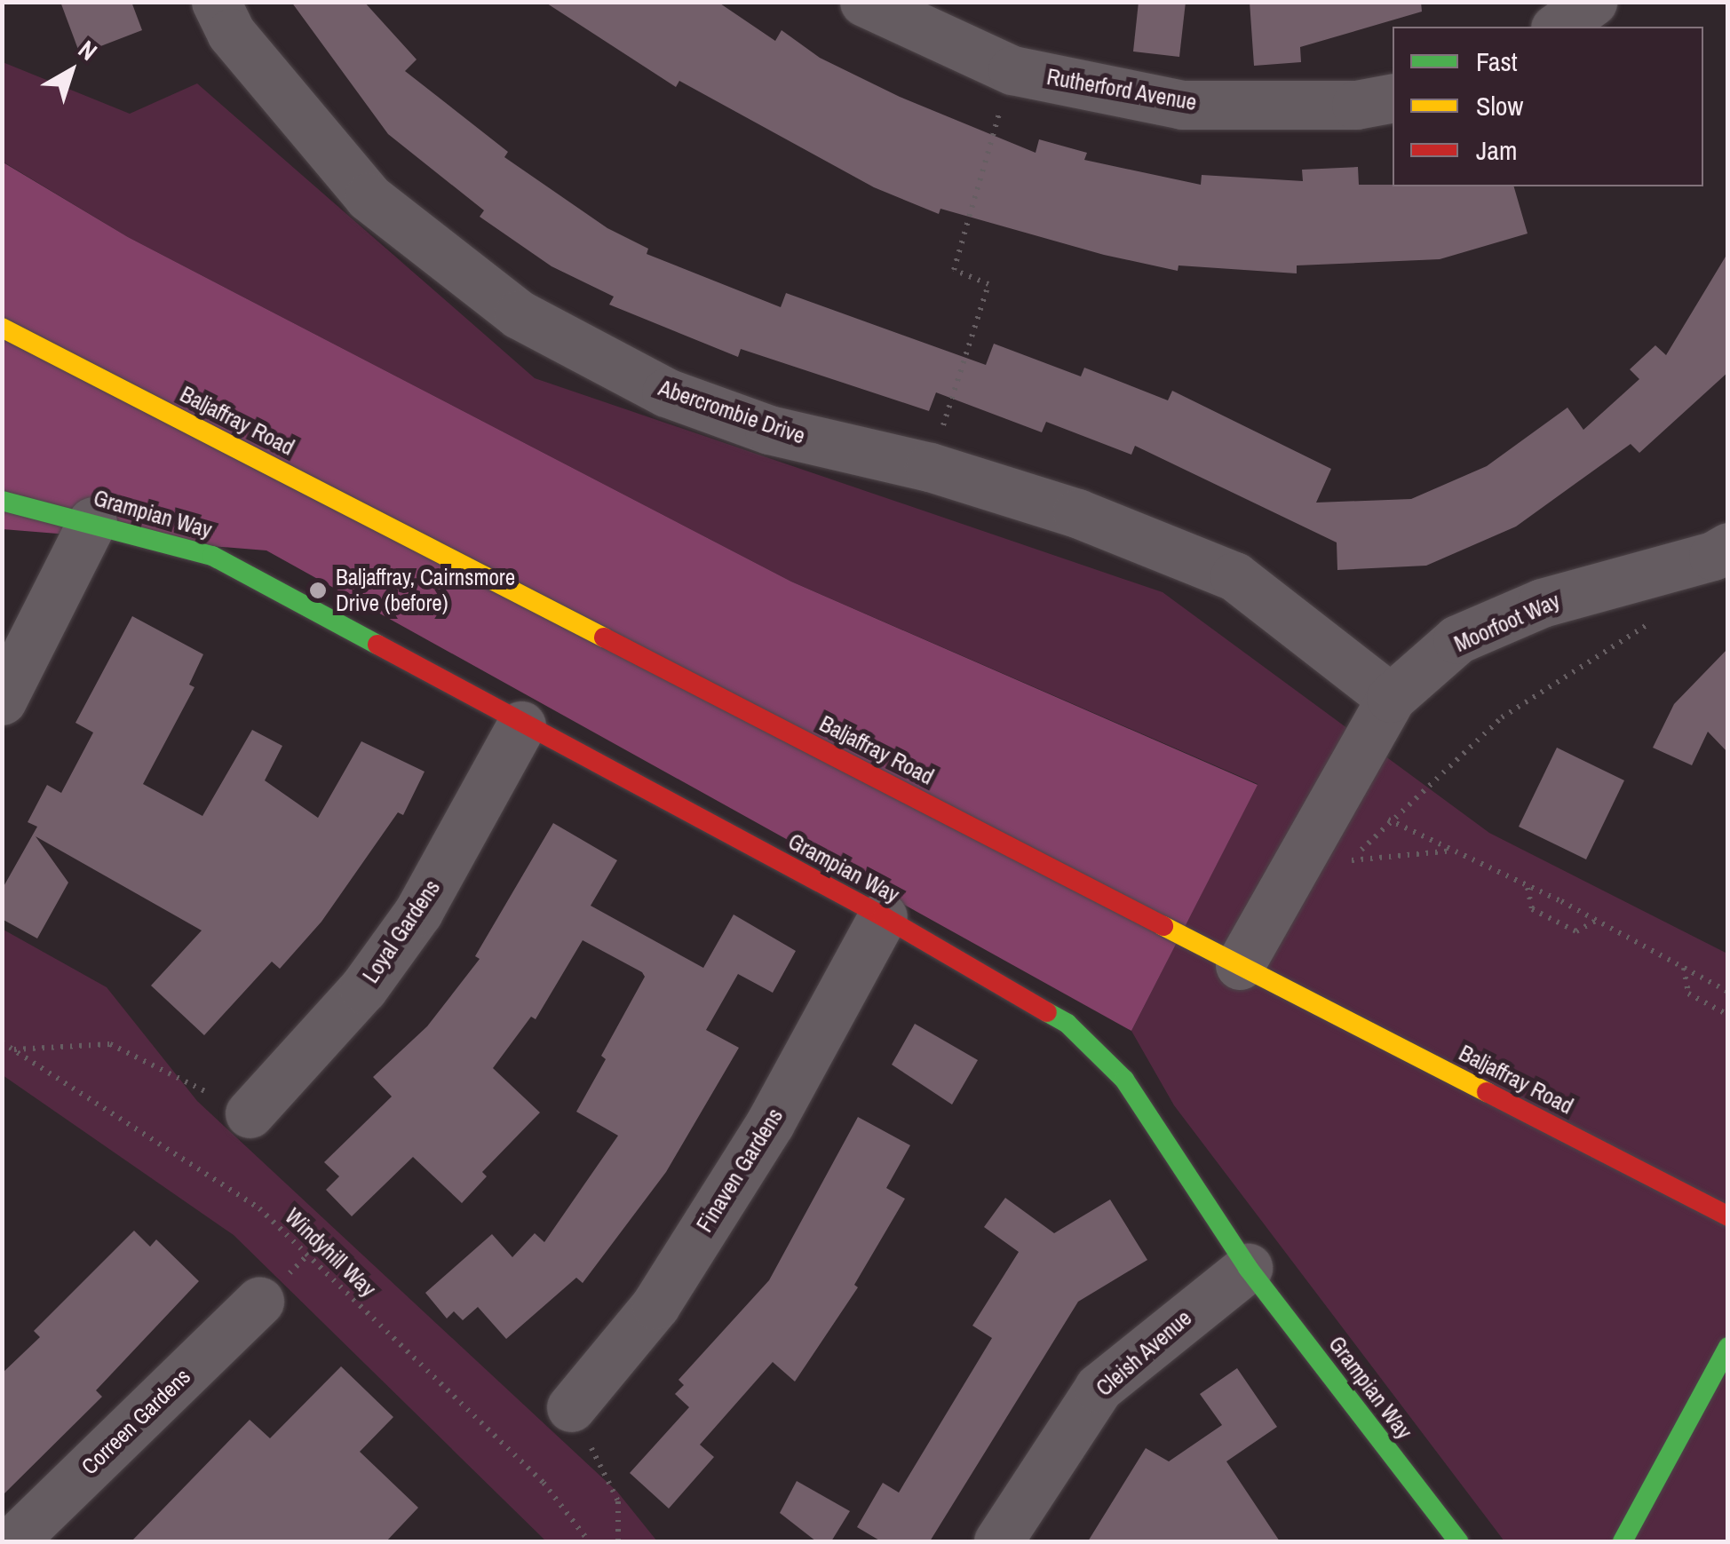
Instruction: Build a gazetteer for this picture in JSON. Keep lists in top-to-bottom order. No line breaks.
{"streets":{"street":["Rutherford Avenue","Abercrombie Drive","Baljaffray Road","Grampian Way","Moorfoot Way","Loyal Gardens","Finaven Gardens","Cleish Avenue","Correen Gardens"],"path":["Windyhill Way"]},"crossings":[["Abercrombie Drive","Moorfoot Way"],["Baljaffray Road","Moorfoot Way"],["Grampian Way","Loyal Gardens"],["Grampian Way","Finaven Gardens"],["Grampian Way","Cleish Avenue"]],"places":["Baljaffray, Cairnsmore Drive (before)"],"legend":["Fast","Slow","Jam"],"north":"top right"}
